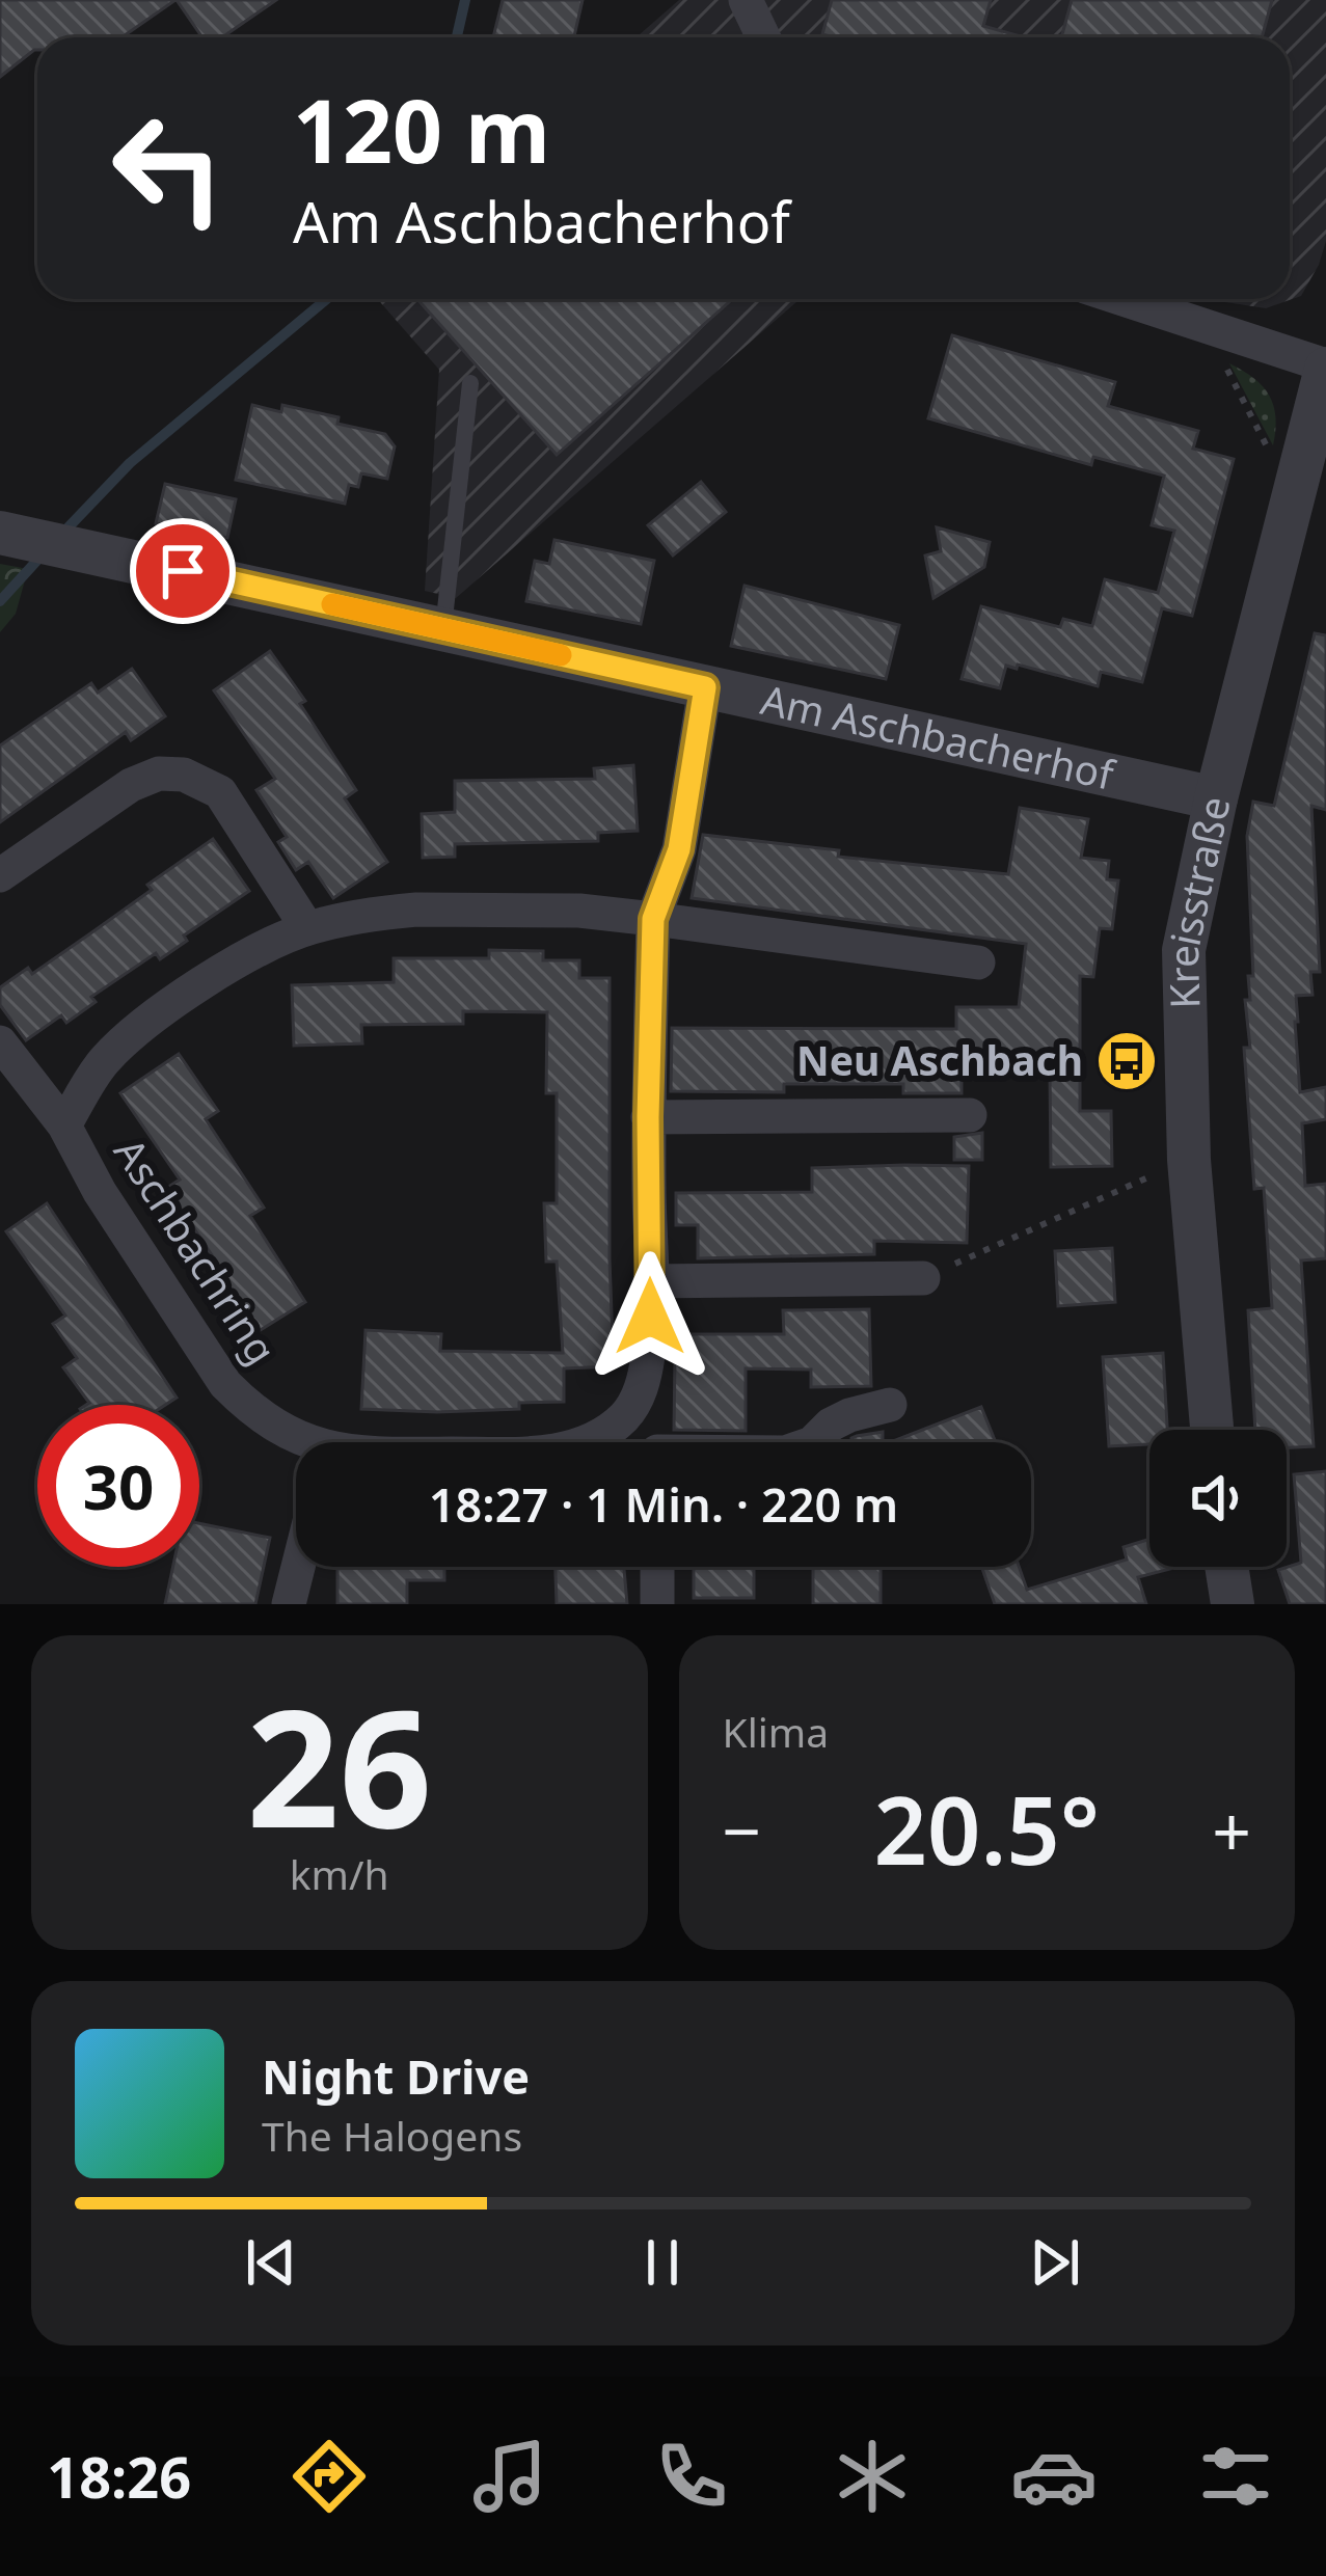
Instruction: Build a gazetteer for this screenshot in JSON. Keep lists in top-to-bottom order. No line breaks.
{"streets":{"street":["Am Aschbacherhof","Kreisstraße","Aschbachring"]},"crossings":[["Am Aschbacherhof","Kreisstraße"]],"places":{"bus stop":["Neu Aschbach"]},"page":{"turn":["120 m","Am Aschbacherhof"],"limit":"30","trip":"18:27 · 1 Min. · 220 m","tile":[["26","km/h"],"Klima"],"heat":["−","20.5°","+"],"song":["Night Drive","The Halogens"],"tabs":"18:26"}}
